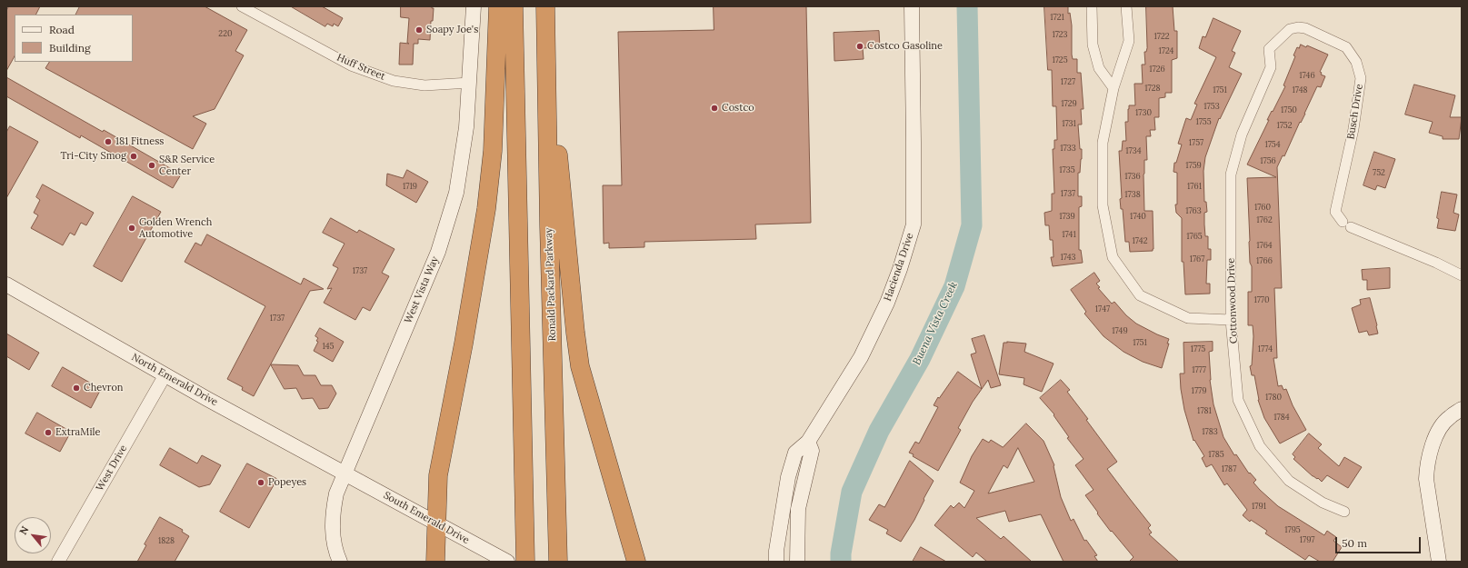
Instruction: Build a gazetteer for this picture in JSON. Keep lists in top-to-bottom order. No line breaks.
{"streets":{"highway":["Ronald Packard Parkway"],"main road":["Hacienda Drive","West Vista Way","North Emerald Drive","South Emerald Drive"],"street":["Huff Street","Busch Drive","Cottonwood Drive","West Drive"]},"crossings":[["Huff Street","West Vista Way"],["Busch Drive","Cottonwood Drive"],["West Vista Way","North Emerald Drive"],["West Vista Way","South Emerald Drive"],["North Emerald Drive","West Drive"],["North Emerald Drive","South Emerald Drive"]],"water":["Buena Vista Creek"],"places":["Soapy Joe's","Costco Gasoline","Costco","181 Fitness","Tri-City Smog","S&R Service Center","Golden Wrench Automotive","Chevron","ExtraMile","Popeyes"],"house_numbers":["1721","220","1723","1722","1724","1725","1726","1746","1727","1728","1751","1748","1729","1753","1750","1730","1755","1731","1752","1757","1754","1733","1734","1756","1759","1735","752","1736","1719","1761","1737","1738","1760","1763","1739","1740","1762","1741","1765","1742","1764","1743","1767","1766","1737","1770","1747","1737","1749","1751","145","1775","1774","1777","1779","1780","1781","1784","1783","1785","1787","1791","1795","1797","1828"],"legend":["Road","Building"],"scale_bar":"50 m","north":"top left"}
